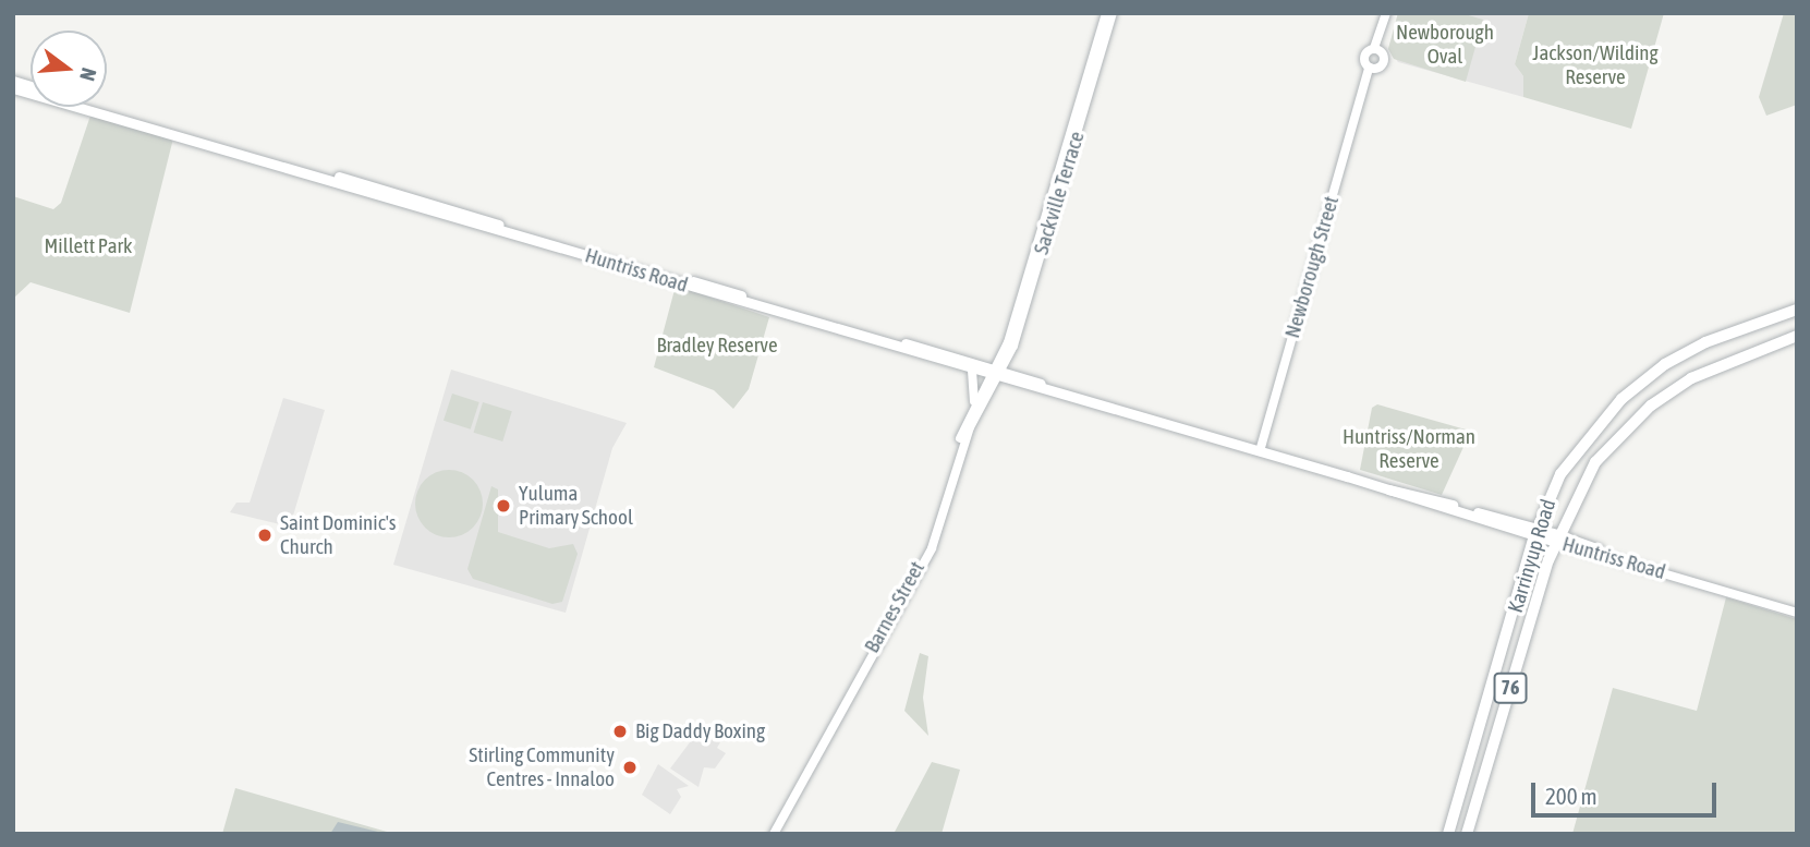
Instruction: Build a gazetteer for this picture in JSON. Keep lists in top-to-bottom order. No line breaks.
{"streets":{"highway":["Karrinyup Road","76"],"main road":["Sackville Terrace","Newborough Street","Huntriss Road","Barnes Street"]},"crossings":[["Sackville Terrace","Huntriss Road"],["Sackville Terrace","Barnes Street"],["Newborough Street","Huntriss Road"],["Huntriss Road","Karrinyup Road"],["Huntriss Road","Barnes Street"]],"parks":["Newborough Oval","Jackson/Wilding Reserve","Millett Park","Bradley Reserve","Huntriss/Norman Reserve"],"places":["Yuluma Primary School","Saint Dominic's Church","Big Daddy Boxing","Stirling Community Centres - Innaloo"],"scale_bar":"200 m","north":"right"}
